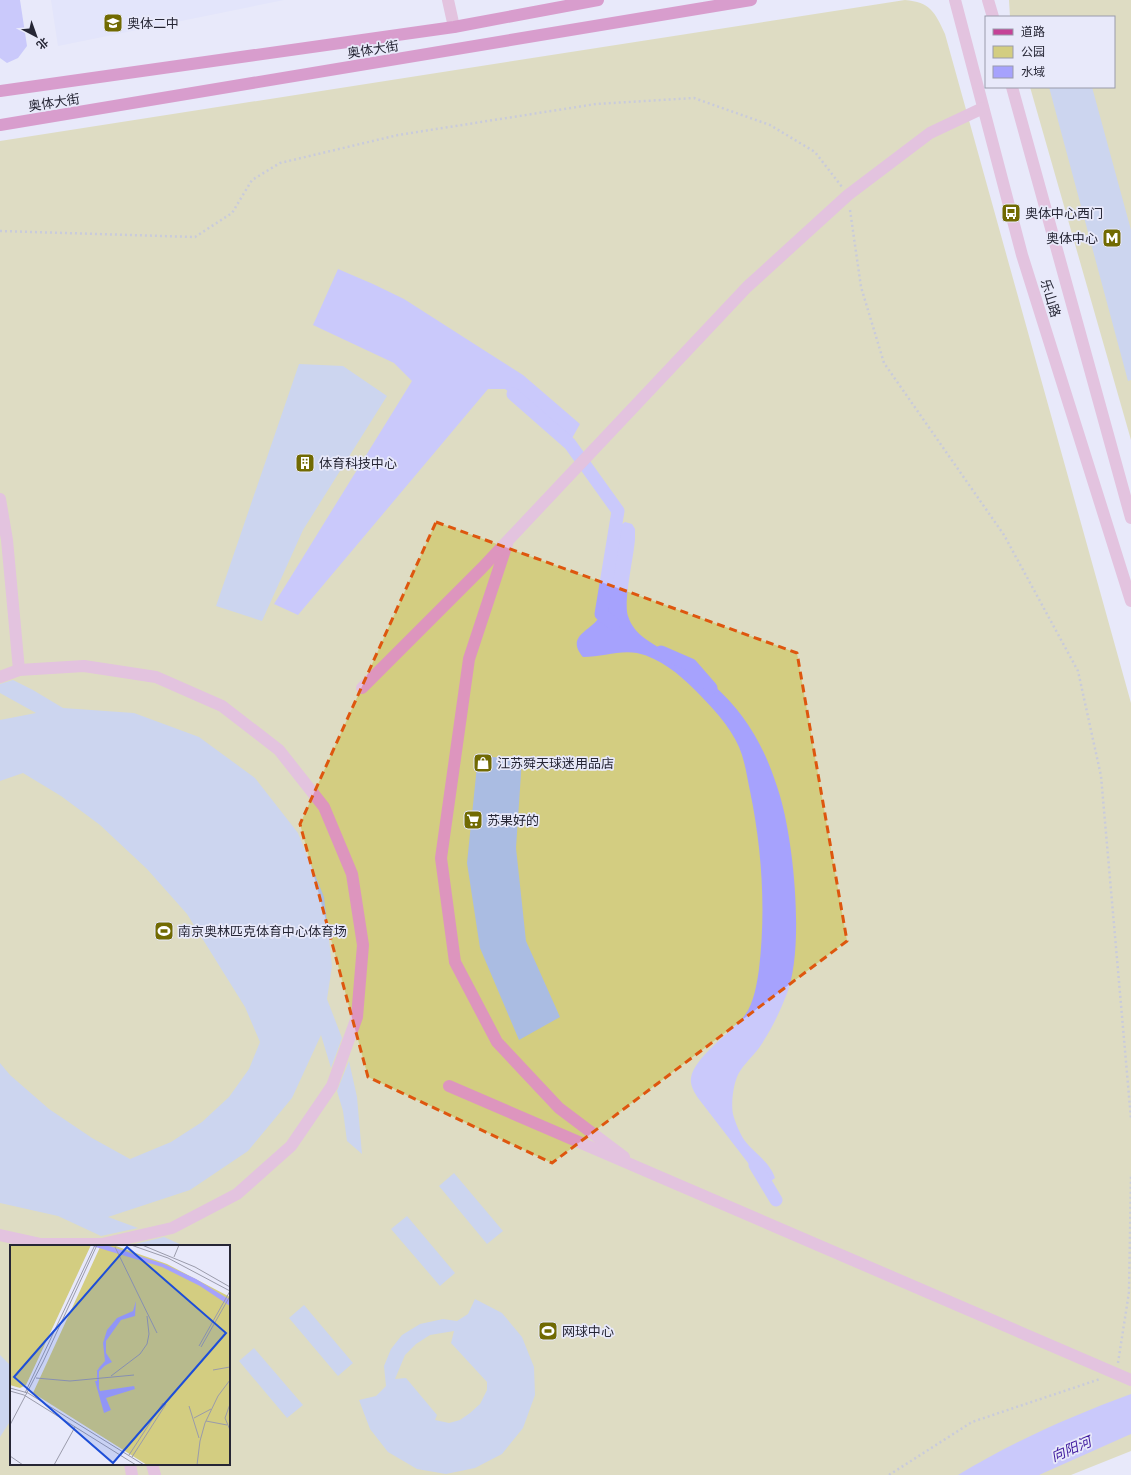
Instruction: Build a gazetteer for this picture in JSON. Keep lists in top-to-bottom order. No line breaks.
{"streets":{"main road":["奥体大街"],"street":["乐山路"]},"water":["向阳河"],"places":{"school or university":["奥体二中"],"bus stop":["奥体中心西门"],"metro station":["奥体中心"],"building":["体育科技中心"],"shop":["江苏舜天球迷用品店"],"supermarket":["苏果好的"],"sports":["南京奥林匹克体育中心体育场","网球中心"]},"legend":["道路","公园","水域"],"north":"bottom right"}
